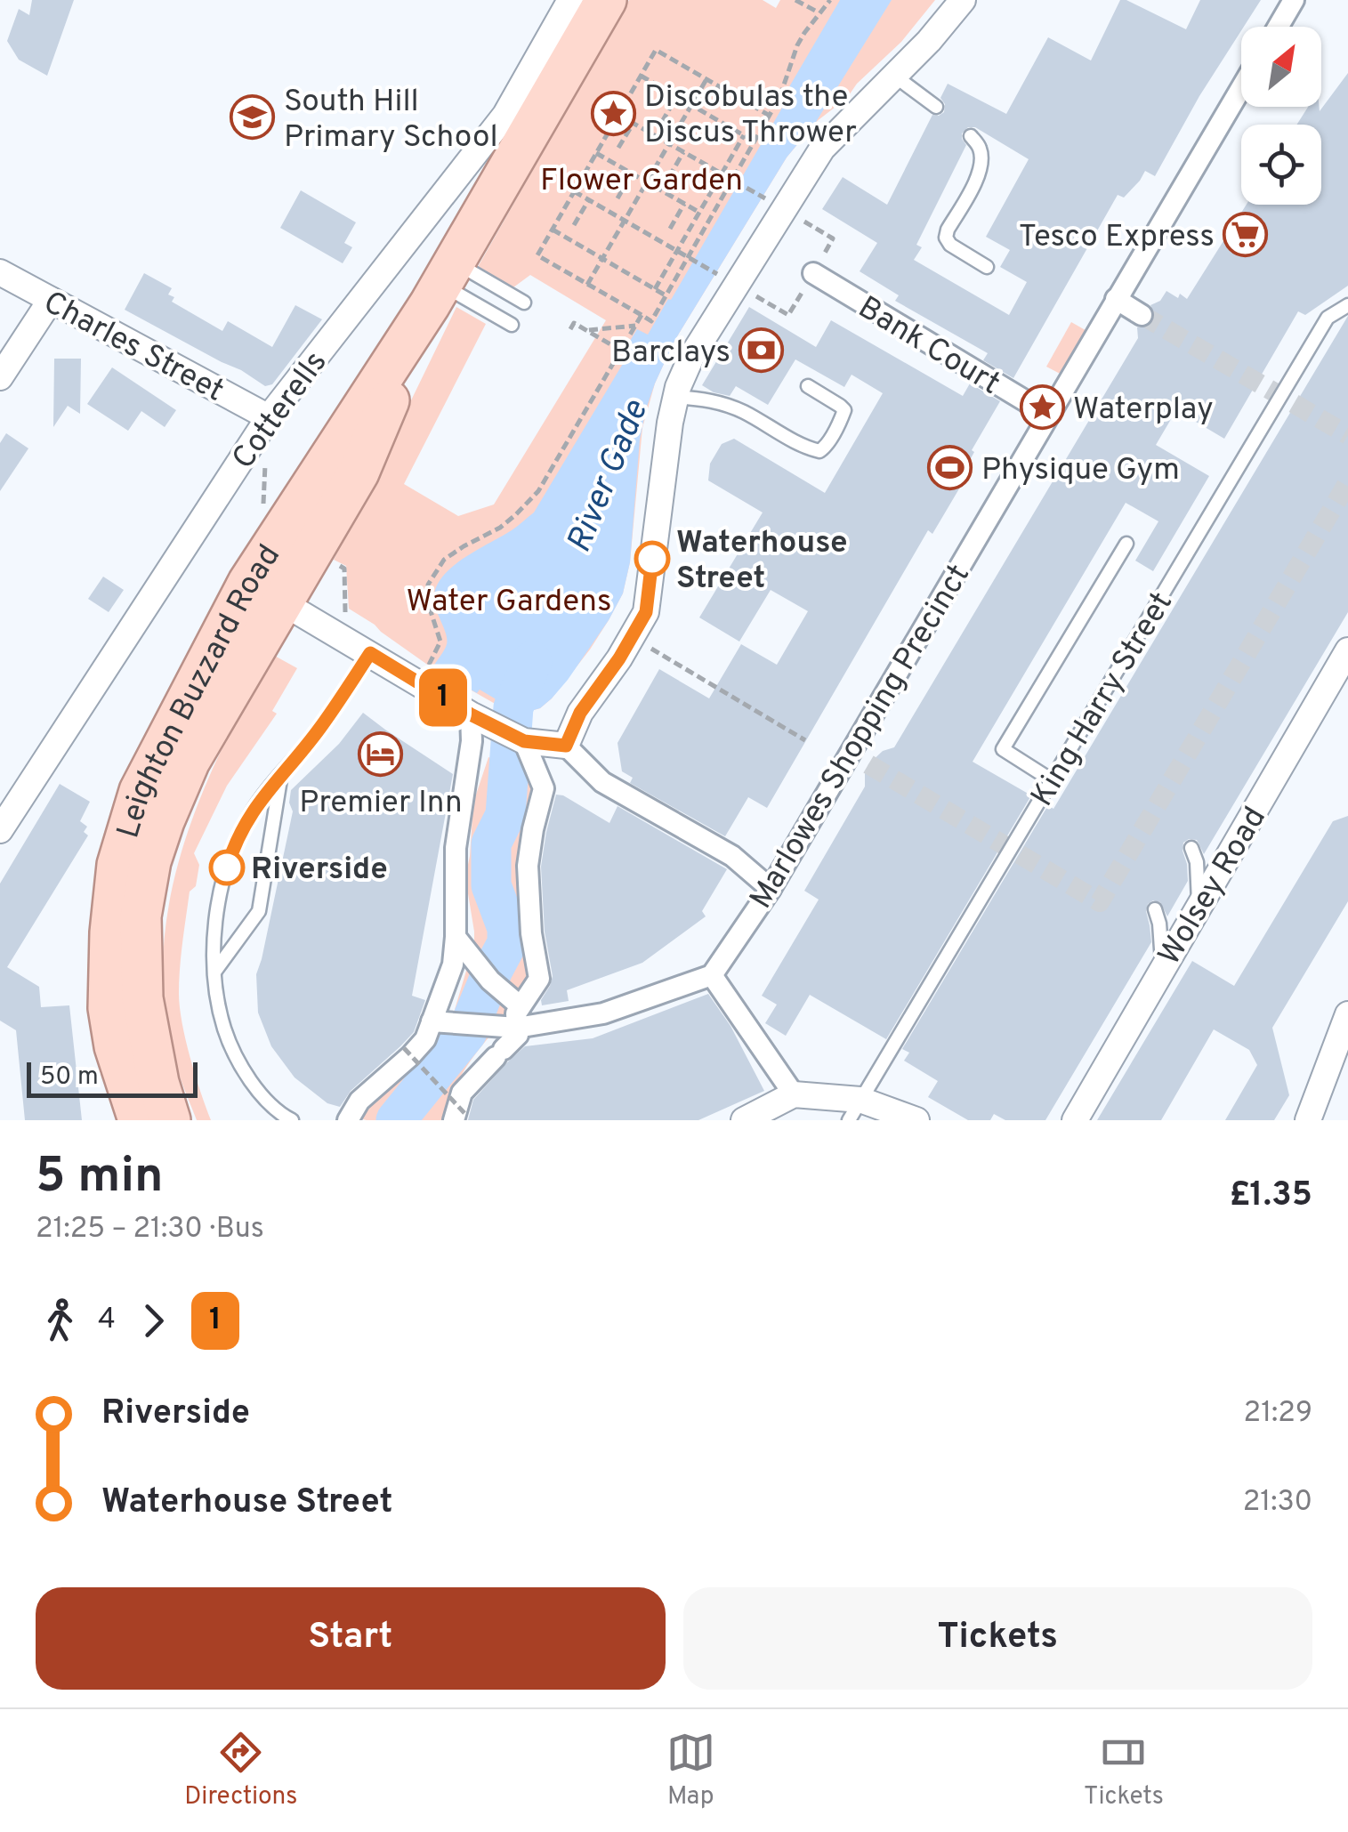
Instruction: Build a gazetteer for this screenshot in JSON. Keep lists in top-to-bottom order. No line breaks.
{"streets":{"main road":["Leighton Buzzard Road"],"street":["Bank Court","Charles Street","Cotterells","Marlowes Shopping Precinct","Wolsey Road"],"lane":["King Harry Street"]},"crossings":[["Bank Court","Marlowes Shopping Precinct"],["Charles Street","Cotterells"]],"water":["River Gade"],"parks":["Flower Garden","Water Gardens"],"places":{"place":["Discobulas the Discus Thrower","Waterplay"],"school or university":["South Hill Primary School"],"supermarket":["Tesco Express"],"bank":["Barclays"],"sports":["Physique Gym"],"other":["Waterhouse Street","Riverside"],"hotel":["Premier Inn"]},"lines":["bus line 1"],"scale_bar":"50 m","north":"top right","page":{"on_map":"1","scale":"50 m","heading":["5 min","21:25 – 21:30 · Bus","£1.35"],"legs":["4","1"],"list":[{"name":"Riverside","value":"21:29"},{"name":"Waterhouse Street","value":"21:30"}],"buttons":["Start","Tickets"],"tabs":["Directions","Map","Tickets"]}}
